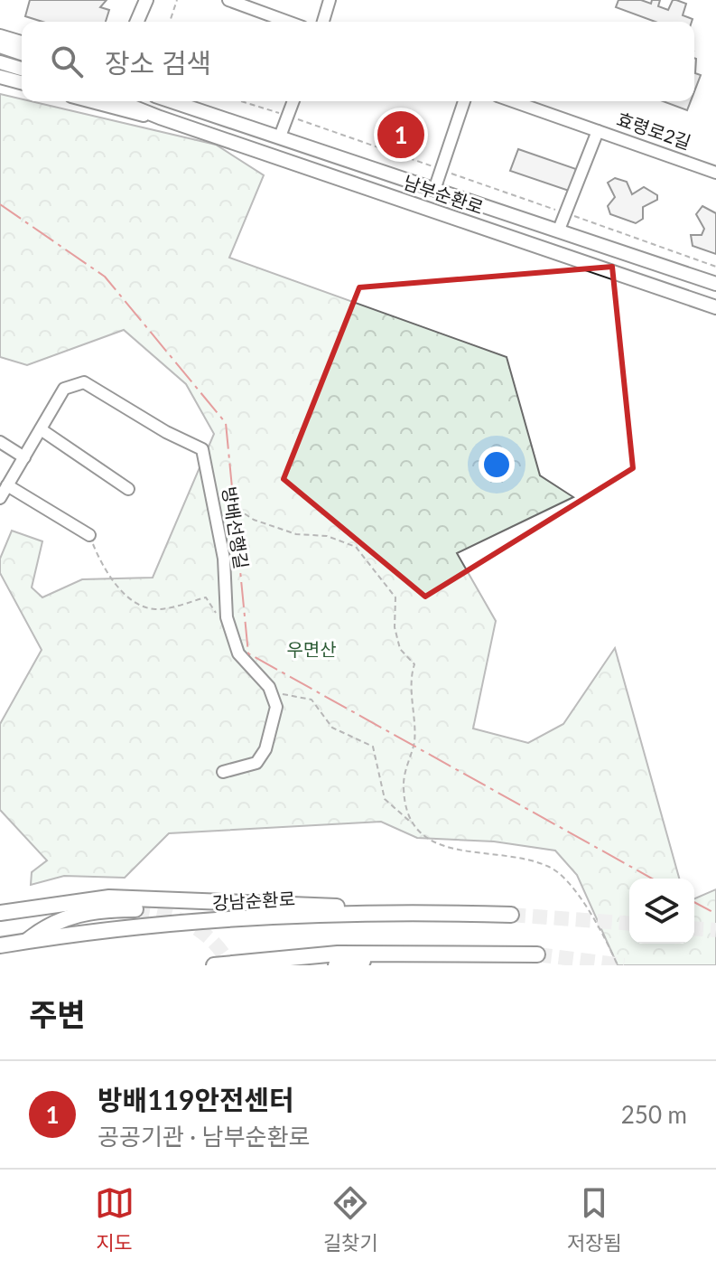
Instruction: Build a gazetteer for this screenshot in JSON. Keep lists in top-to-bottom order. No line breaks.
{"streets":{"highway":["강남순환로"],"main road":["남부순환로"],"street":["효령로2길","방배선행길"]},"parks":["우면산"],"page":{"search":"장소 검색","pins":"1","heading":"주변","list":[{"mark":"1","name":"방배119안전센터","note":"공공기관 · 남부순환로","value":"250 m"}],"nav":["지도","길찾기","저장됨"]}}
